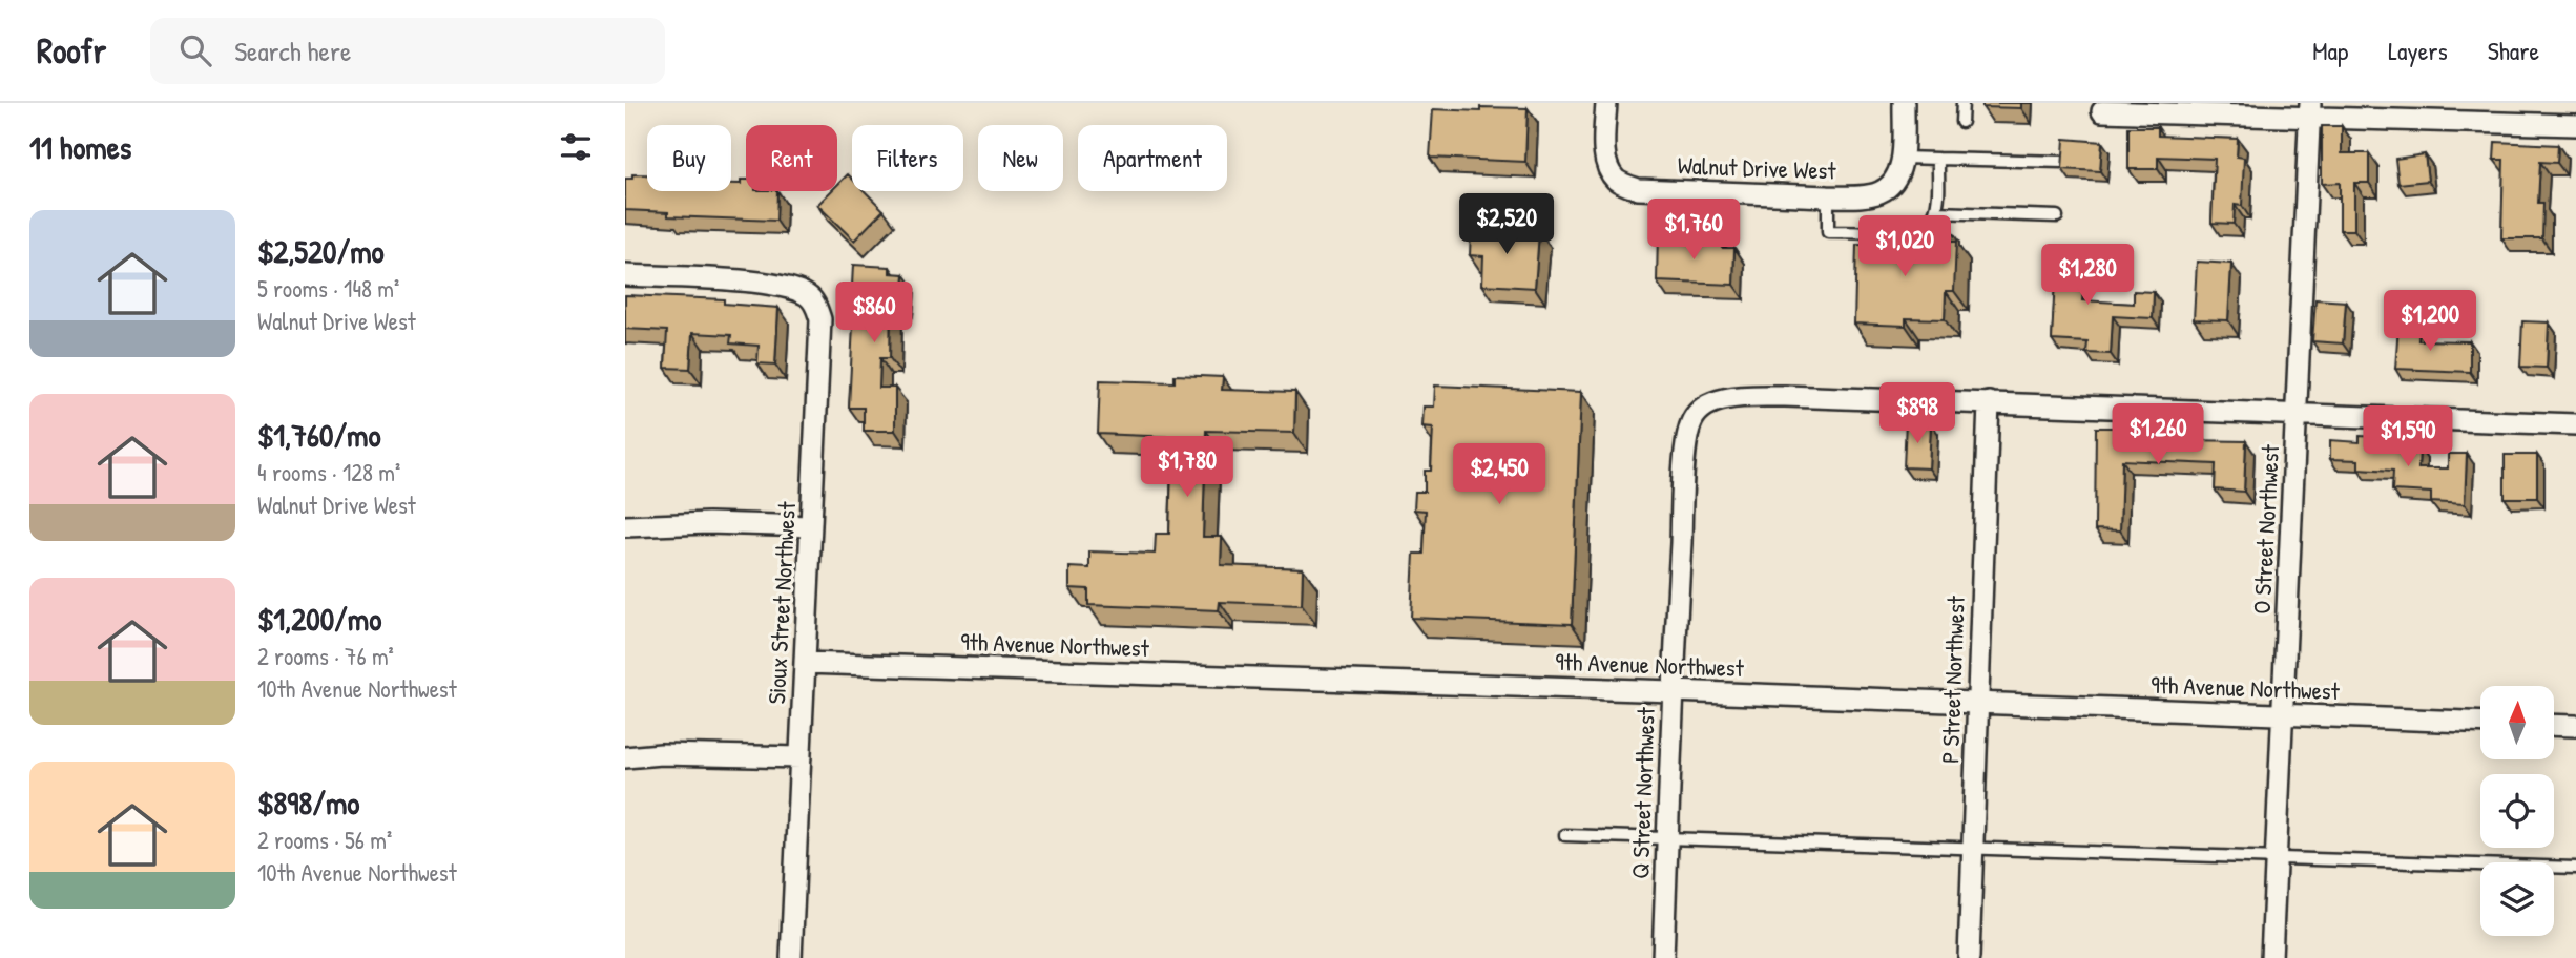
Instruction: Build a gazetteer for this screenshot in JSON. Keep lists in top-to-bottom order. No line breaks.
{"streets":{"street":["Walnut Drive West","O Street Northwest","Sioux Street Northwest","9th Avenue Northwest","P Street Northwest","Q Street Northwest"]},"crossings":[["O Street Northwest","9th Avenue Northwest"],["O Street Northwest","Q Street Northwest"],["Sioux Street Northwest","9th Avenue Northwest"],["9th Avenue Northwest","P Street Northwest"],["9th Avenue Northwest","Q Street Northwest"],["P Street Northwest","Q Street Northwest"]],"north":"top","page":{"header":"Roofr","search":"Search here","nav":["Map","Layers","Share"],"heading":"11 homes","chip":["Buy","Rent","Filters","New","Apartment"],"list":[{"name":"$2,520/mo","note":"5 rooms · 148 m² · Walnut Drive West"},{"name":"$1,760/mo","note":"4 rooms · 128 m² · Walnut Drive West"},{"name":"$1,200/mo","note":"2 rooms · 76 m² · 10th Avenue Northwest"},{"name":"$898/mo","note":"2 rooms · 56 m² · 10th Avenue Northwest"}],"price":["$2,520","$1,760","$1,020","$1,280","$860","$1,200","$898","$1,260","$1,590","$1,780","$2,450"]}}
